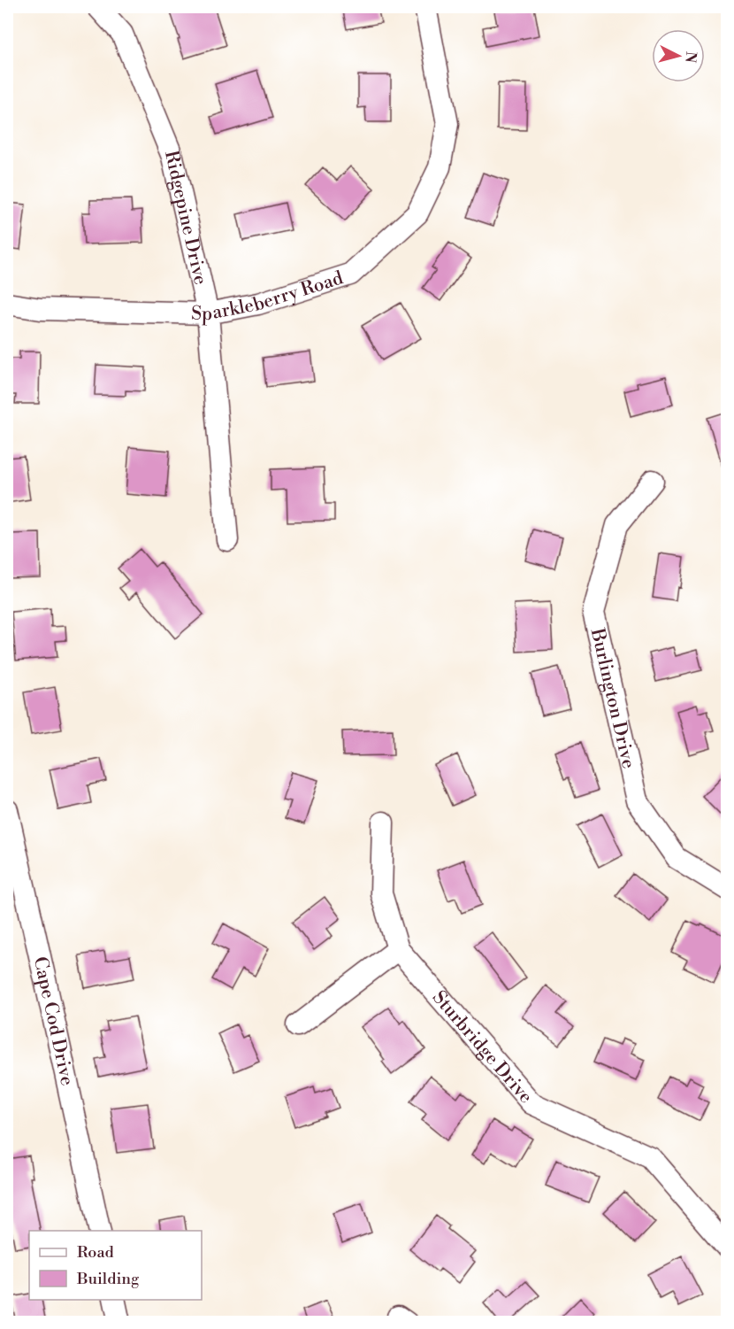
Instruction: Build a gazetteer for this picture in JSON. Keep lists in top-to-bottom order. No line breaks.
{"streets":{"street":["Ridgepine Drive","Sparkleberry Road","Burlington Drive","Cape Cod Drive","Sturbridge Drive"]},"crossings":[["Ridgepine Drive","Sparkleberry Road"]],"legend":["Road","Building"],"north":"right"}
